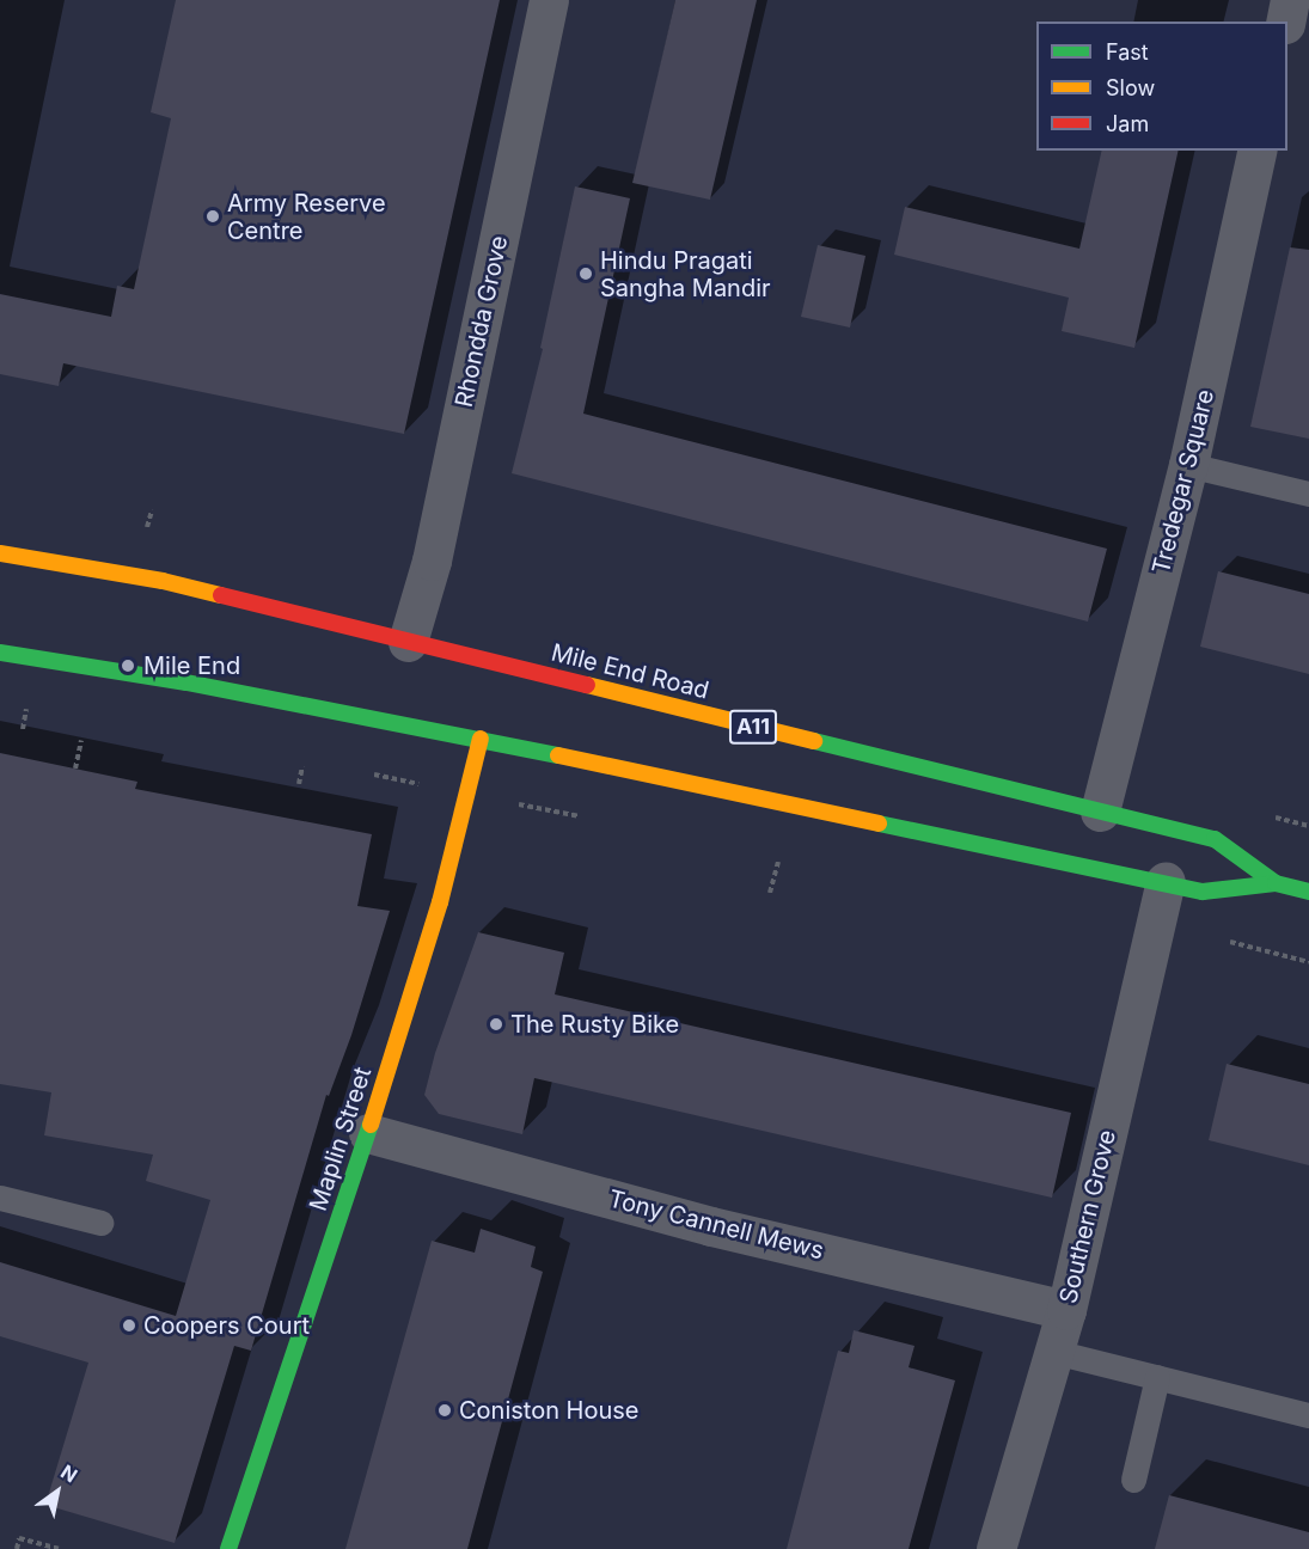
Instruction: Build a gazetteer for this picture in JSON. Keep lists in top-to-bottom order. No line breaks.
{"streets":{"main road":["Mile End Road","A11","Maplin Street"],"street":["Rhondda Grove","Tredegar Square","Southern Grove","Tony Cannell Mews"]},"crossings":[["Rhondda Grove","Mile End Road"],["Tredegar Square","Mile End Road"],["Mile End Road","Maplin Street"],["Mile End Road","Southern Grove"],["Maplin Street","Tony Cannell Mews"],["Southern Grove","Tony Cannell Mews"]],"places":["Army Reserve Centre","Hindu Pragati Sangha Mandir","Mile End","The Rusty Bike","Coopers Court","Coniston House"],"legend":["Fast","Slow","Jam"],"north":"top right"}
